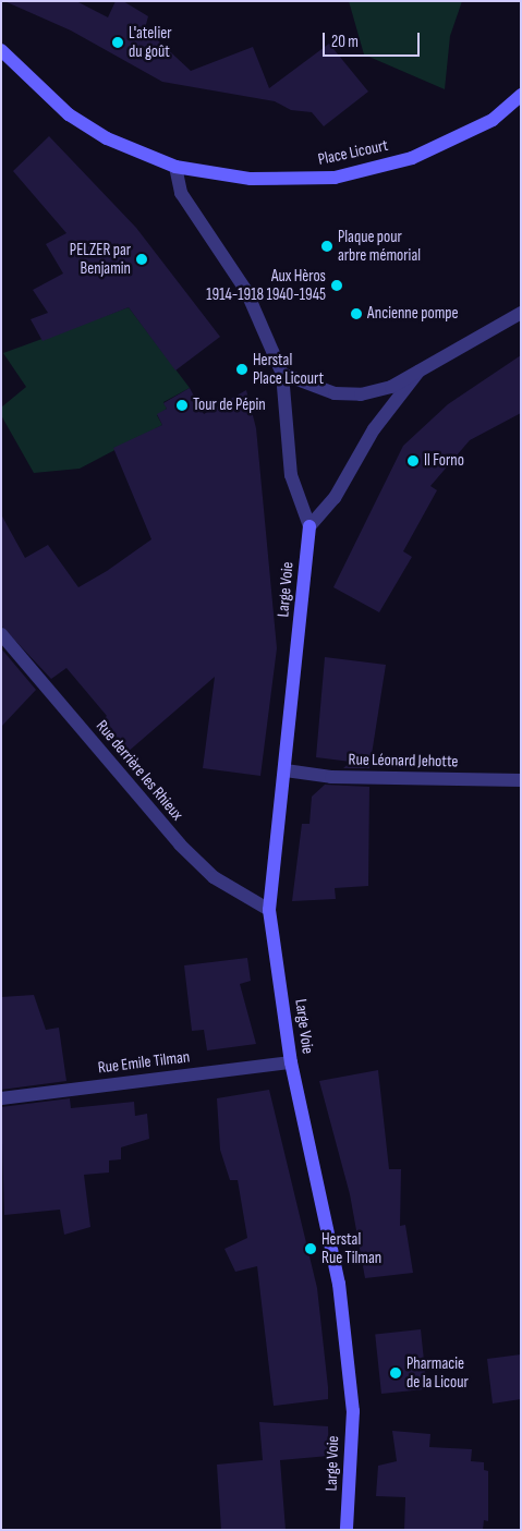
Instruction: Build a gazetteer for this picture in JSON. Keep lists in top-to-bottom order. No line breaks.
{"streets":{"street":["Place Licourt","Large Voie","Rue Léonard Jehotte","Rue derrière les Rhieux","Rue Emile Tilman"]},"crossings":[["Large Voie","Rue Léonard Jehotte"],["Large Voie","Rue derrière les Rhieux"],["Large Voie","Rue Emile Tilman"]],"places":["L'atelier du goût","Plaque pour arbre mémorial","PELZER par Benjamin","Aux Hèros 1914-1918 1940-1945","Ancienne pompe","Herstal Place Licourt","Tour de Pépin","Il Forno","Herstal Rue Tilman","Pharmacie de la Licour"],"scale_bar":"20 m"}
